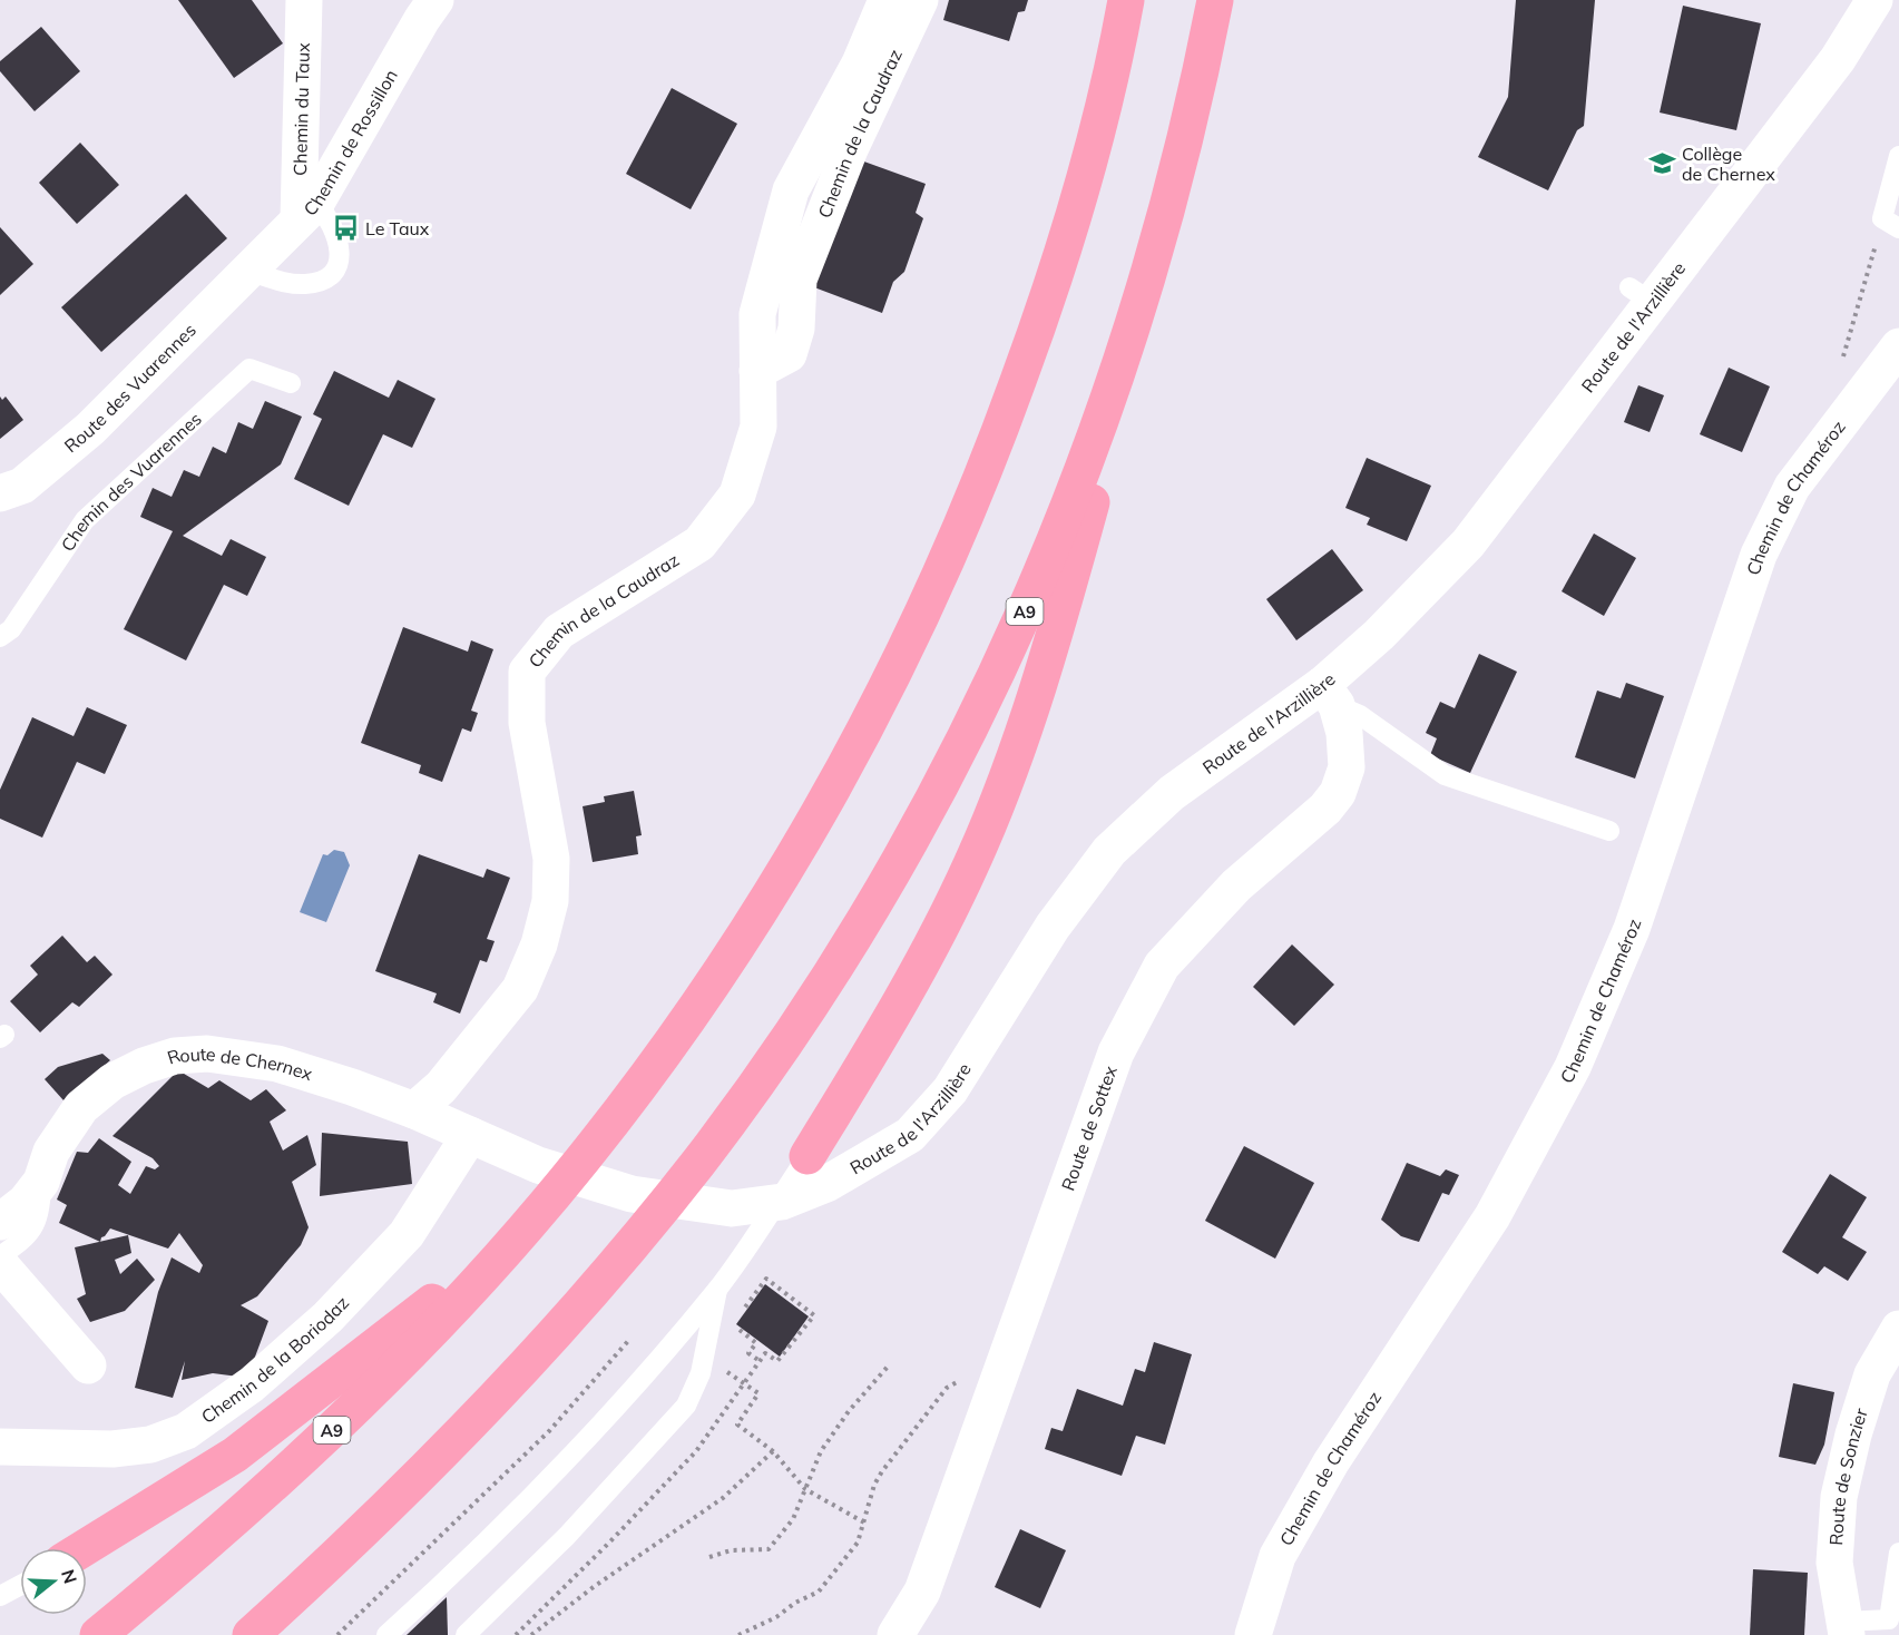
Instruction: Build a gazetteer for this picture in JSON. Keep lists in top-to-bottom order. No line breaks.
{"streets":{"highway":["A9"],"street":["Chemin du Taux","Chemin de la Caudraz","Chemin de Rossillon","Route de l'Arzillière","Route des Vuarennes","Chemin de Chaméroz","Route de Chernex","Route de Sottex","Chemin de la Boriodaz","Route de Sonzier"],"lane":["Chemin des Vuarennes"]},"crossings":[["Chemin du Taux","Chemin de Rossillon"],["Chemin de la Caudraz","Route de Chernex"],["Chemin de Rossillon","Route des Vuarennes"],["Route de l'Arzillière","Route de Chernex"],["Route de l'Arzillière","Route de Sottex"],["Route de Chernex","Chemin de la Boriodaz"]],"places":{"school or university":["Collège de Chernex"],"bus stop":["Le Taux"]},"north":"right"}
